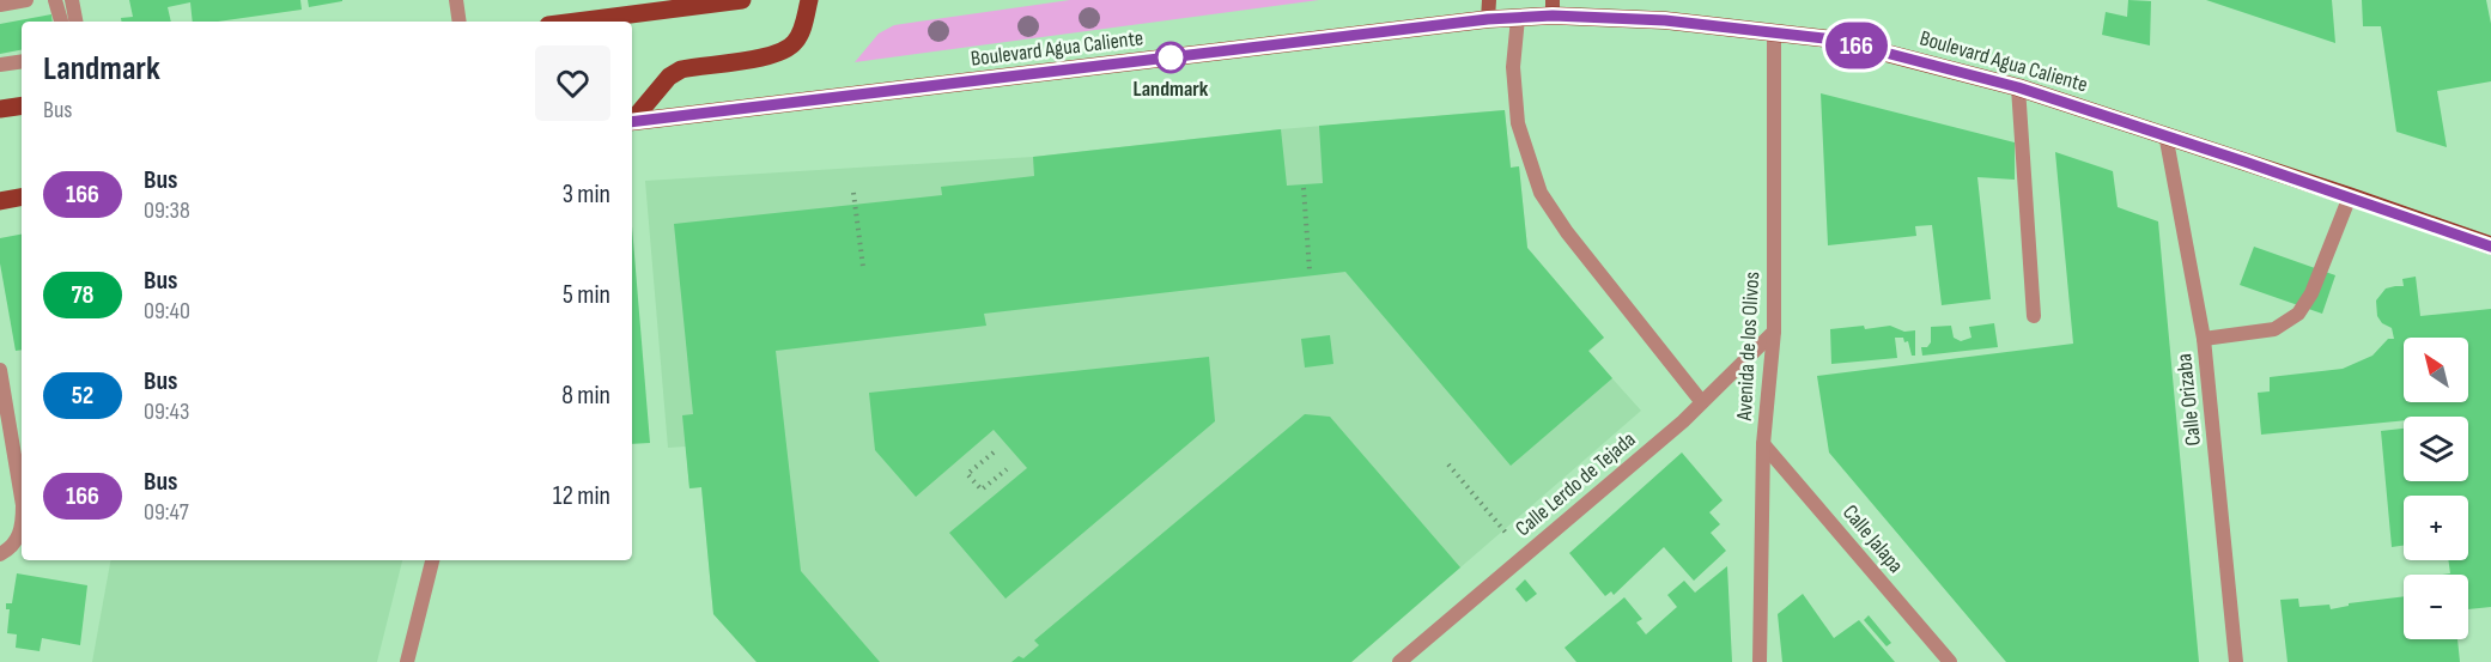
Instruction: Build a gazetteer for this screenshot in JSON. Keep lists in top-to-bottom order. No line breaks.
{"streets":{"main road":["Boulevard Agua Caliente"],"street":["Avenida de los Olivos","Calle Orizaba","Calle Lerdo de Tejada","Calle Jalapa"]},"crossings":[["Boulevard Agua Caliente","Avenida de los Olivos"],["Boulevard Agua Caliente","Calle Orizaba"],["Avenida de los Olivos","Calle Lerdo de Tejada"],["Avenida de los Olivos","Calle Jalapa"]],"places":["Landmark"],"lines":["bus line 166"],"north":"top left","page":{"on_map":"166","heading":["Landmark","Bus"],"list":[{"mark":"166","name":"Bus","note":"09:38","value":"3 min"},{"mark":"78","name":"Bus","note":"09:40","value":"5 min"},{"mark":"52","name":"Bus","note":"09:43","value":"8 min"},{"mark":"166","name":"Bus","note":"09:47","value":"12 min"}],"map_buttons":["+","−"]}}
